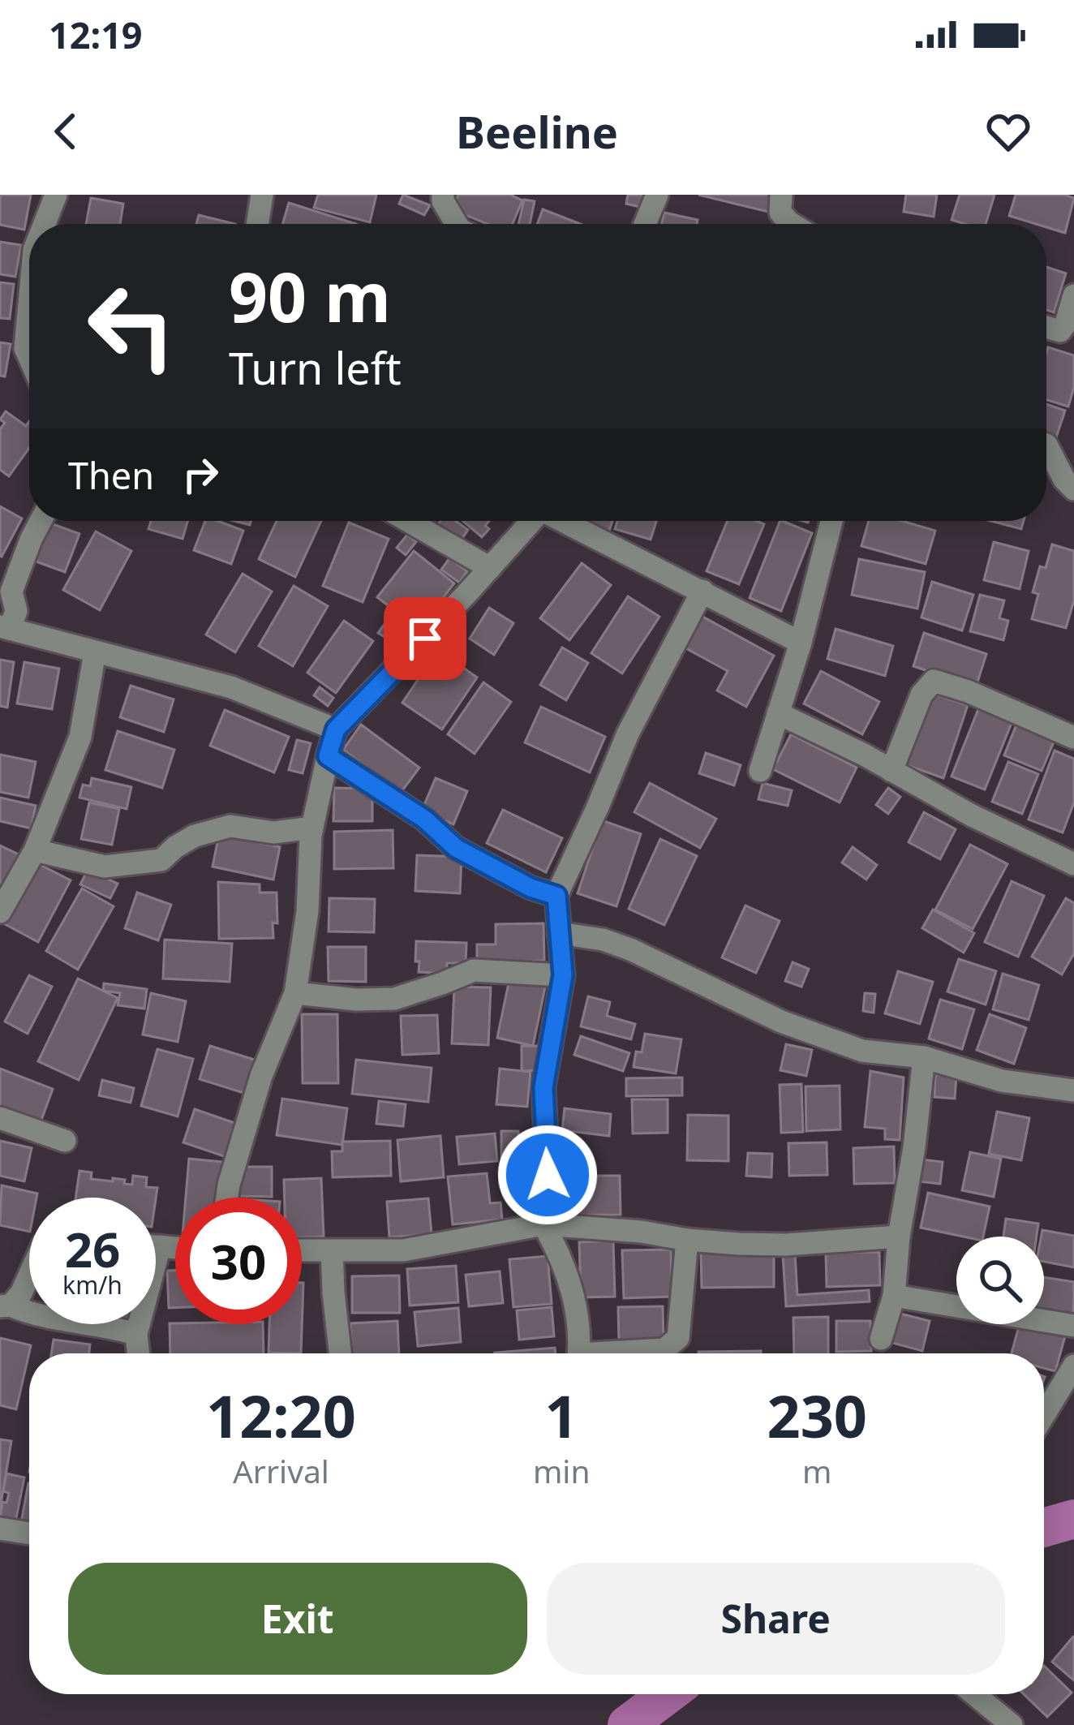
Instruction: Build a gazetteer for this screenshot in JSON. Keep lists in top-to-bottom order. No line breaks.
{"page":{"status":"12:19","header":"Beeline","turn":["90 m","Turn left"],"then":"Then","speed":"26 km/h","limit":"30","eta":["12:20","Arrival","1","min","230","m"],"buttons":["Exit","Share"]}}
